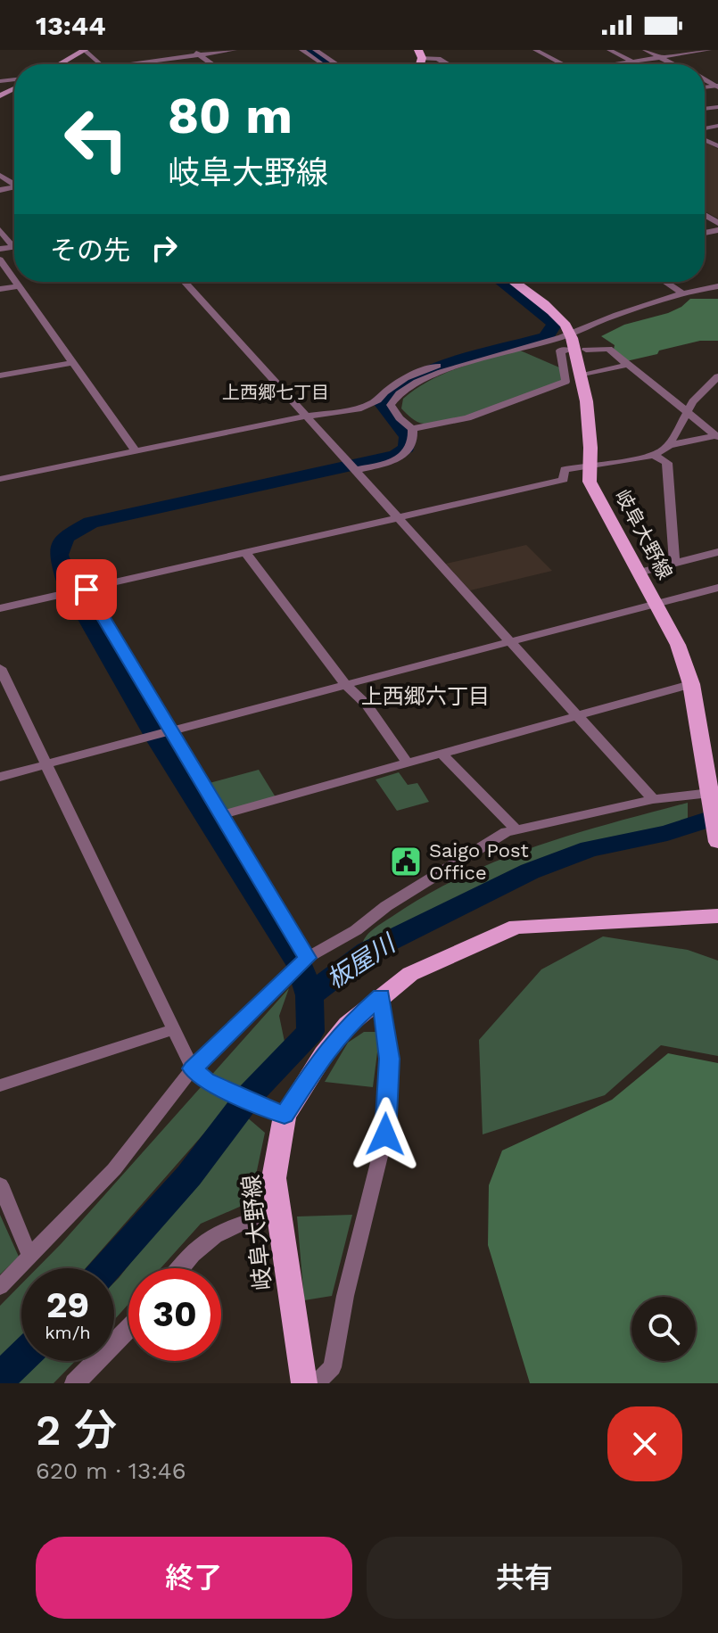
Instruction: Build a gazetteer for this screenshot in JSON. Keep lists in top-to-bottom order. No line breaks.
{"streets":{"main road":["岐阜大野線"]},"districts":["上西郷七丁目","上西郷六丁目"],"water":["板屋川"],"places":{"public building":["Saigo Post Office"]},"page":{"status":"13:44","turn":["80 m","岐阜大野線"],"then":"その先","speed":"29 km/h","limit":"30","heading":["2 分","620 m · 13:46"],"buttons":["終了","共有"]}}
